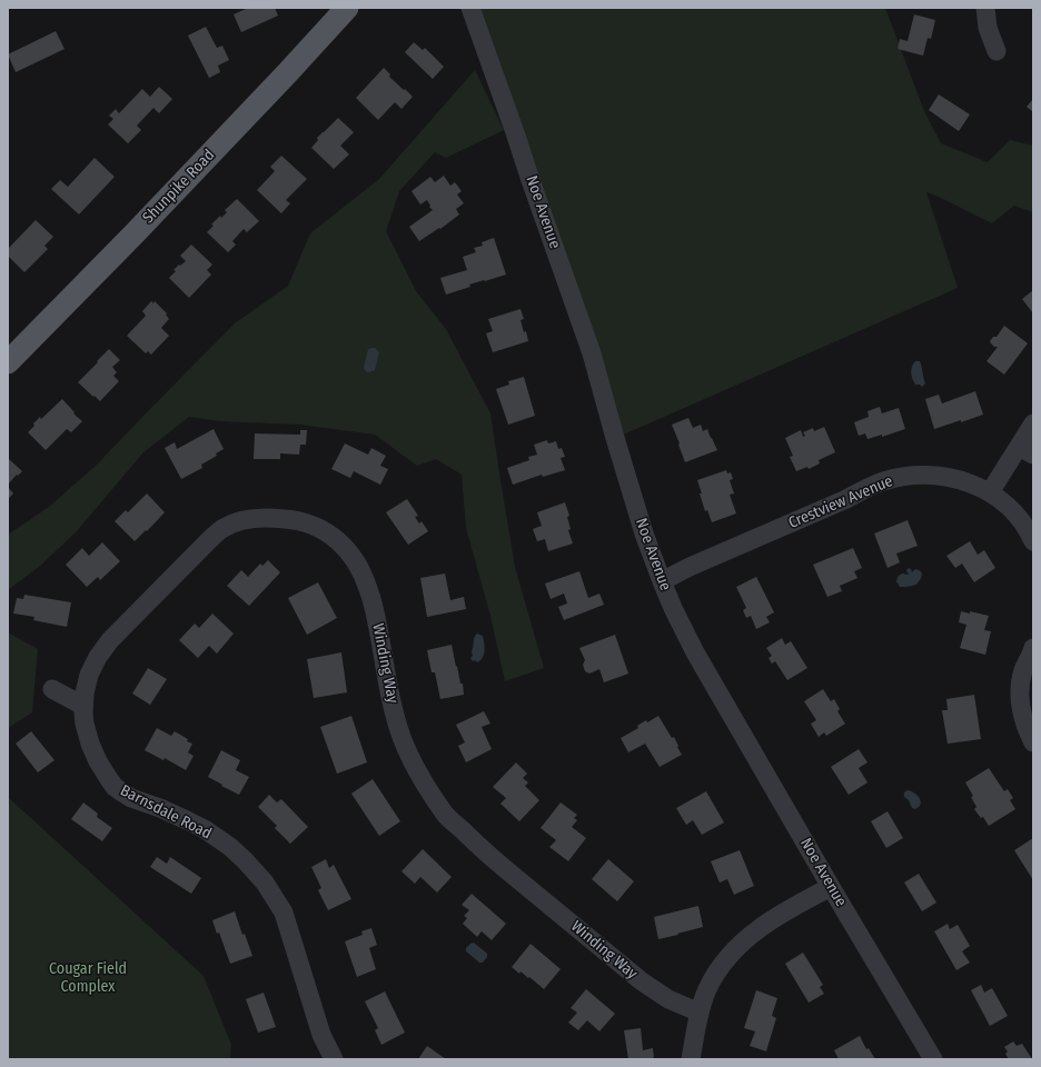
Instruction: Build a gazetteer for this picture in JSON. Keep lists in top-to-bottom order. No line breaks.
{"streets":{"main road":["Shunpike Road"],"street":["Noe Avenue","Crestview Avenue","Winding Way","Barnsdale Road"]},"crossings":[["Noe Avenue","Crestview Avenue"],["Winding Way","Barnsdale Road"]],"parks":["Cougar Field Complex"]}
